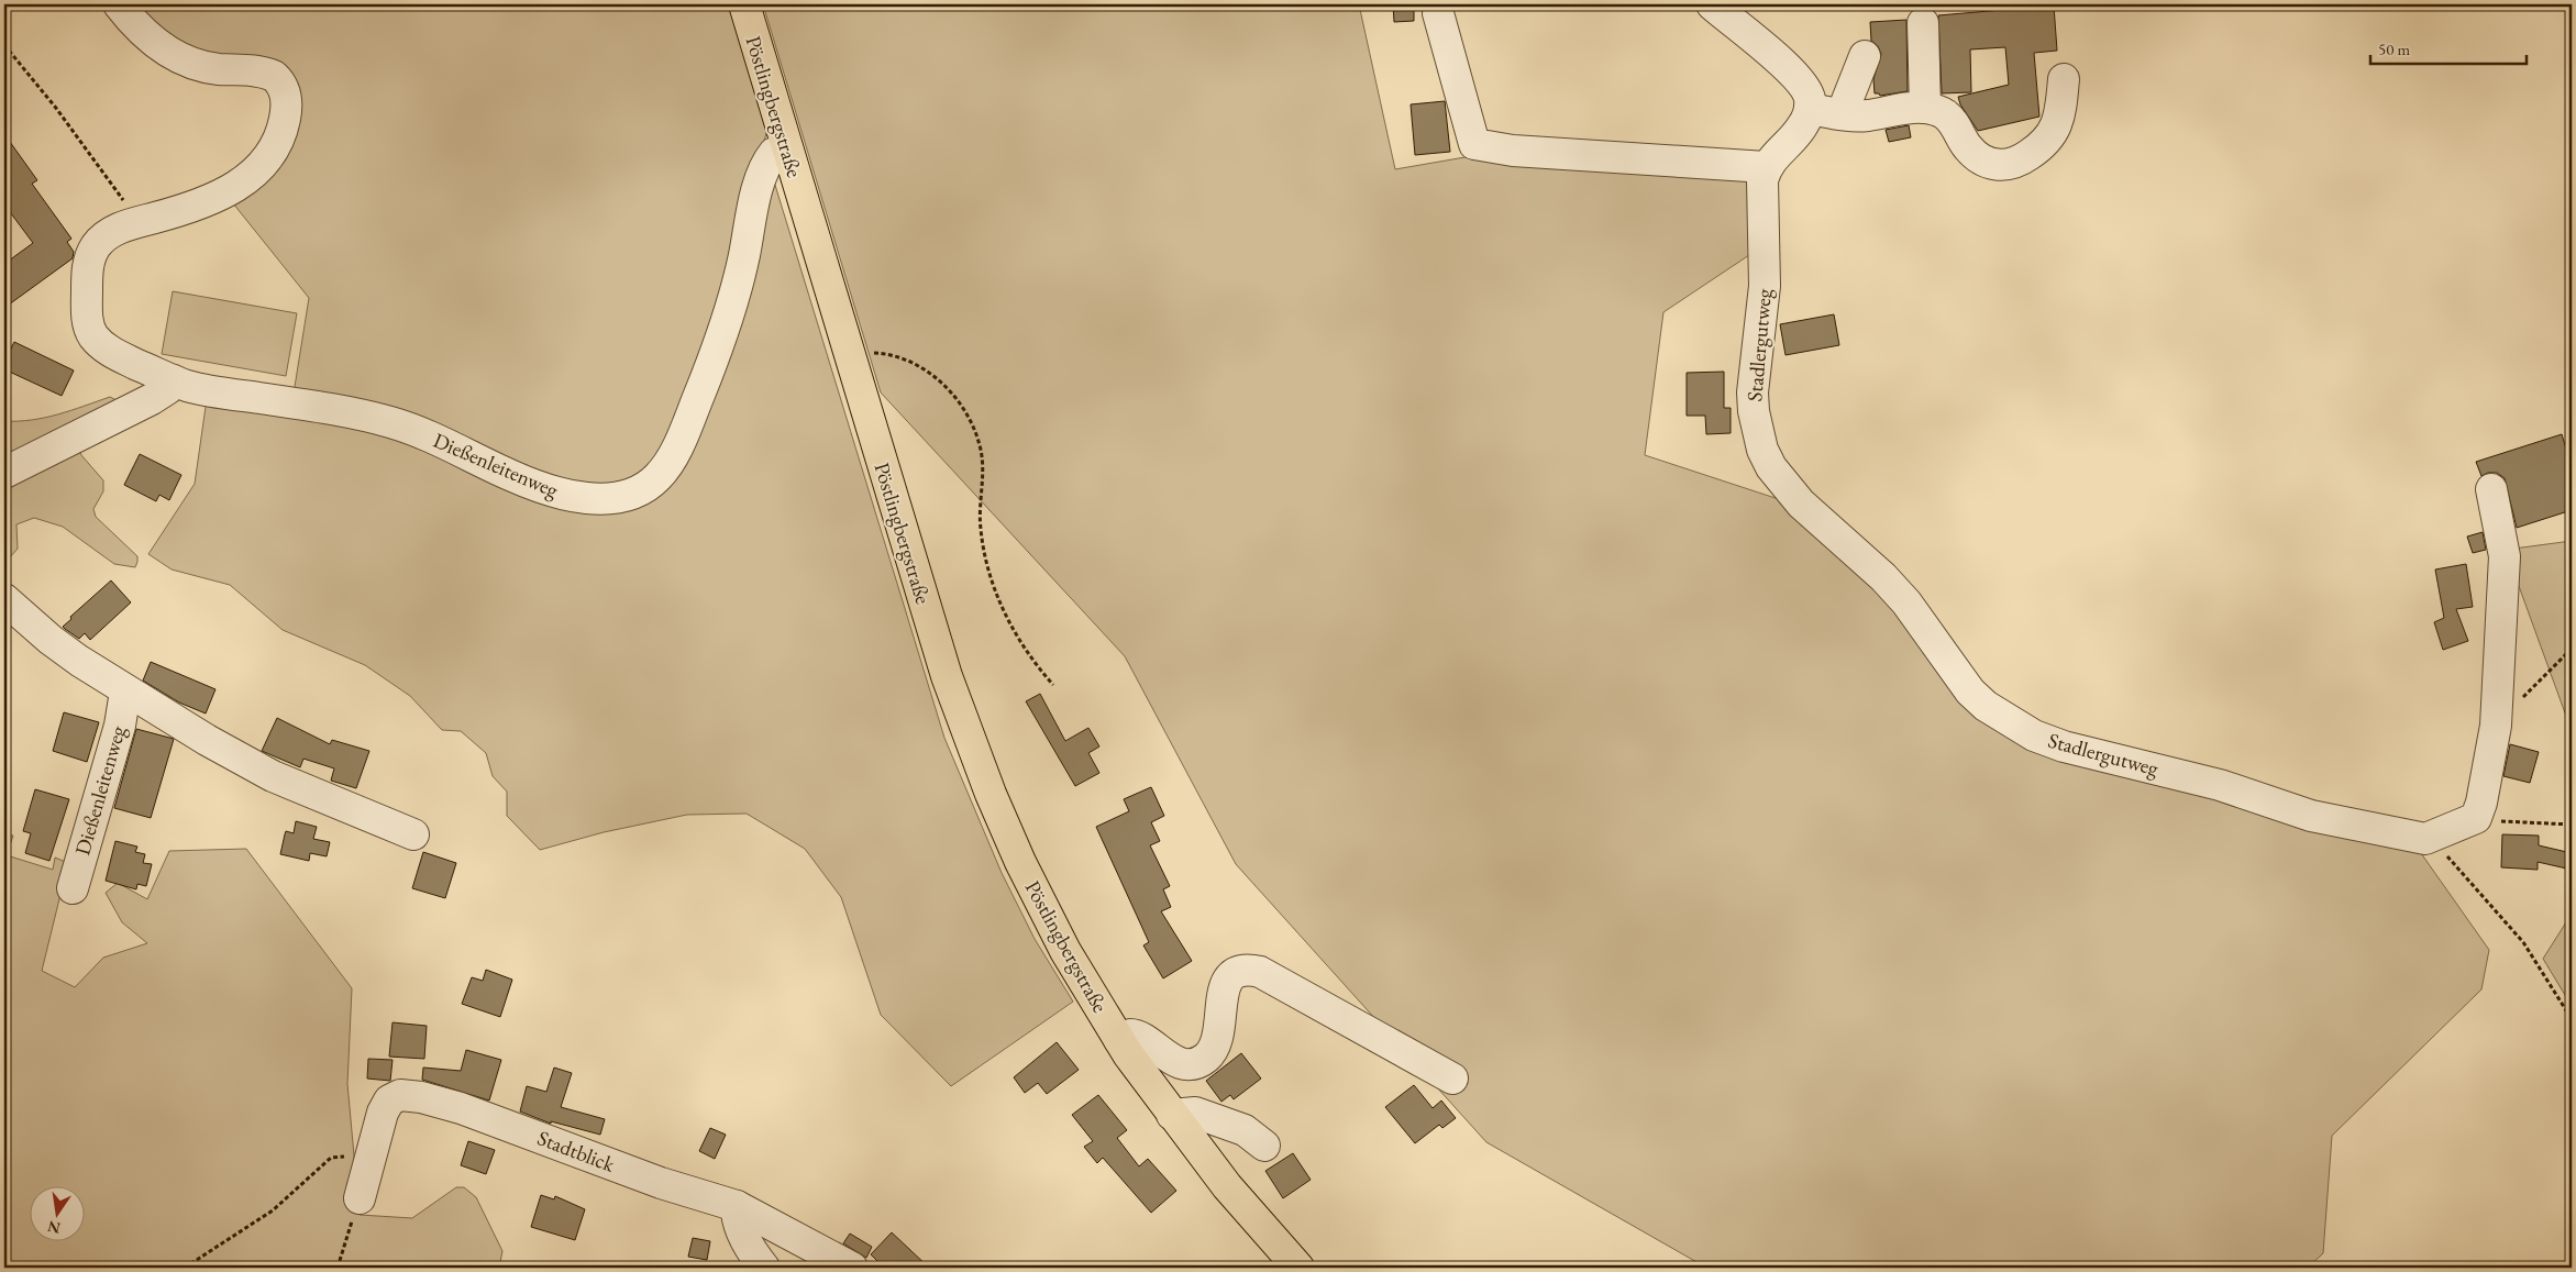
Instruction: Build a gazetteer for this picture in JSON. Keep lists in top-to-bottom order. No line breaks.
{"streets":{"main road":["Pöstlingbergstraße"],"street":["Stadlergutweg","Dießenleitenweg","Stadtblick"]},"crossings":[["Pöstlingbergstraße","Dießenleitenweg"]],"scale_bar":"50 m","north":"bottom"}
